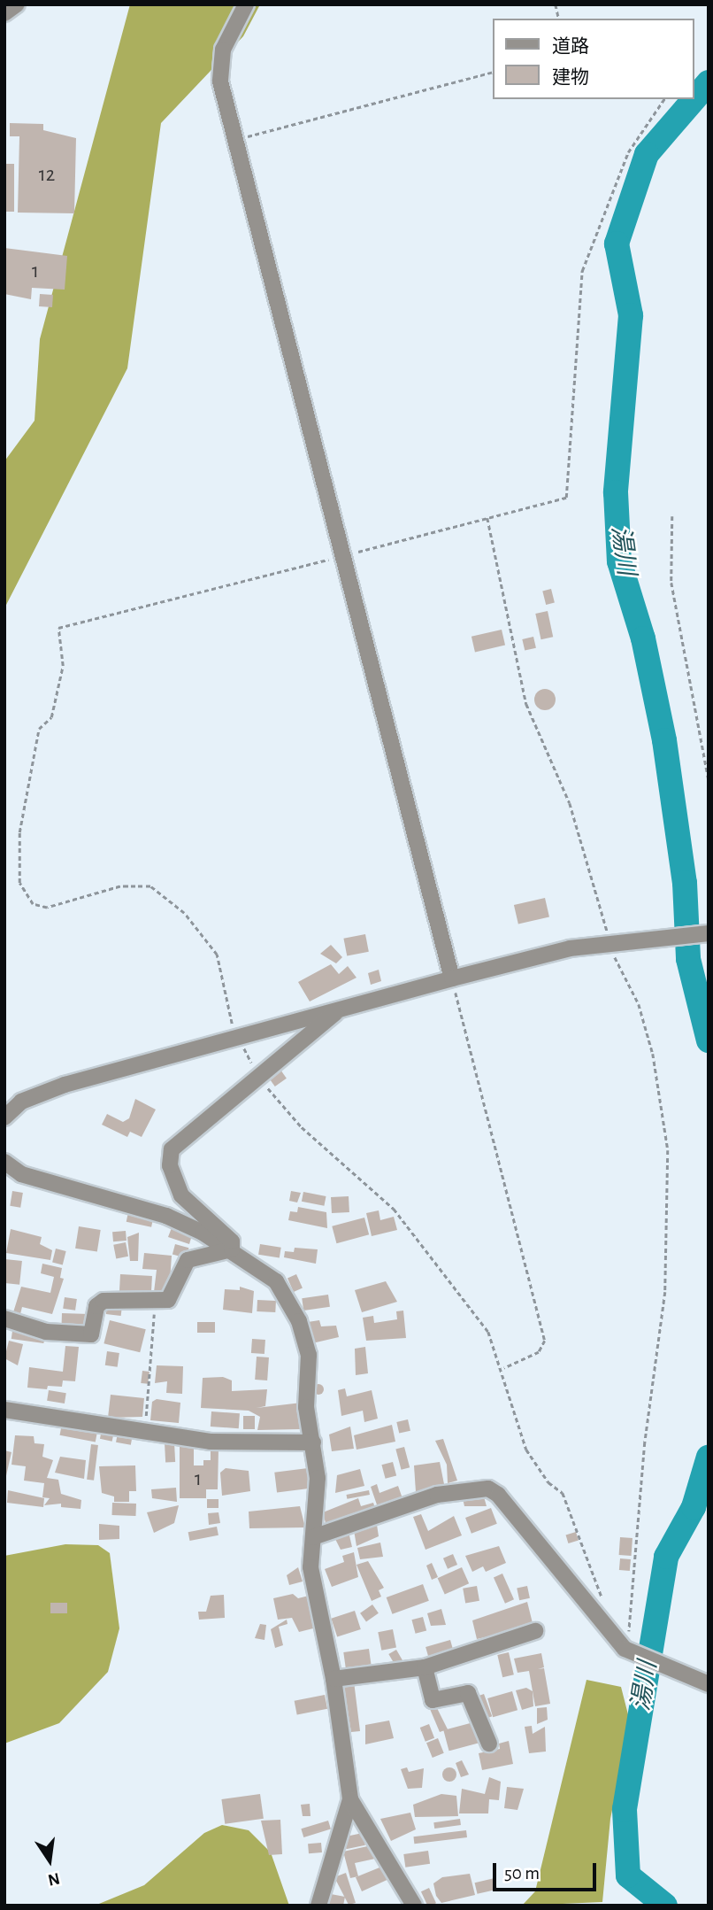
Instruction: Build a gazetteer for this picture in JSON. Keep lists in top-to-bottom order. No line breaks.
{"water":["湯川"],"house_numbers":["12","1","1"],"legend":["道路","建物"],"scale_bar":"50 m","north":"bottom"}
